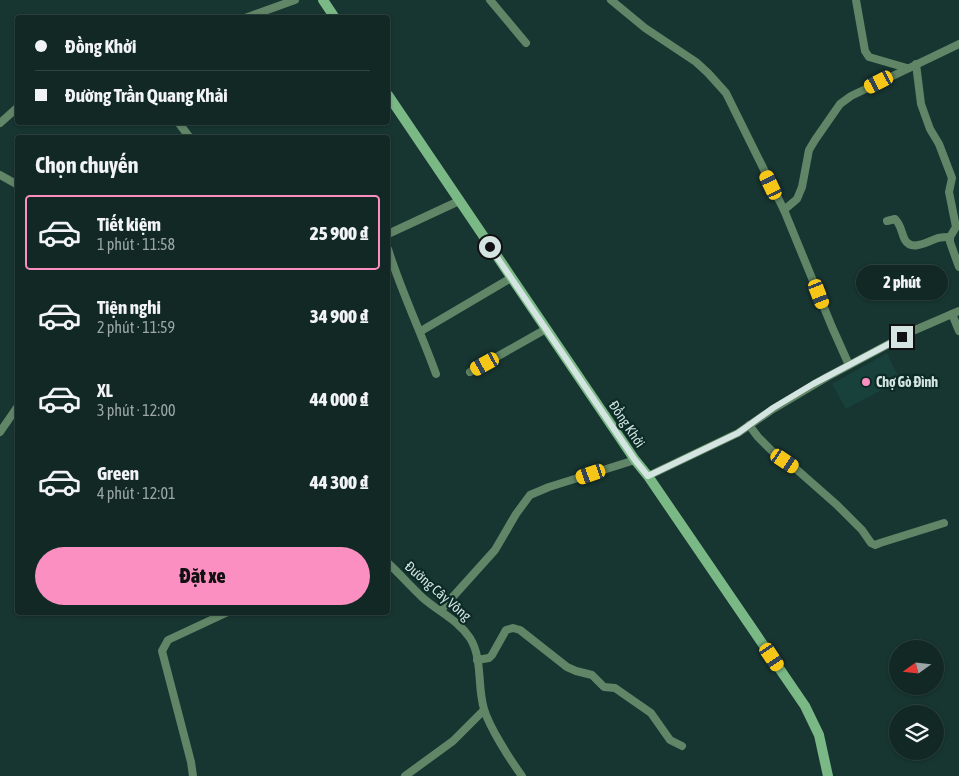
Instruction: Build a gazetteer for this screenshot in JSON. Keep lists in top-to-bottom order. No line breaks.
{"streets":{"main road":["Đồng Khởi"],"street":["Đường Cây Vông"]},"places":["Chợ Gò Đình"],"north":"left","page":{"banner":["Đồng Khởi","Đường Trần Quang Khải"],"heading":"Chọn chuyến","list":[{"name":"Tiết kiệm","note":"1 phút · 11:58","value":"25 900 ₫"},{"name":"Tiện nghi","note":"2 phút · 11:59","value":"34 900 ₫"},{"name":"XL","note":"3 phút · 12:00","value":"44 000 ₫"},{"name":"Green","note":"4 phút · 12:01","value":"44 300 ₫"}],"bubble":"2 phút","buttons":"Đặt xe"}}
